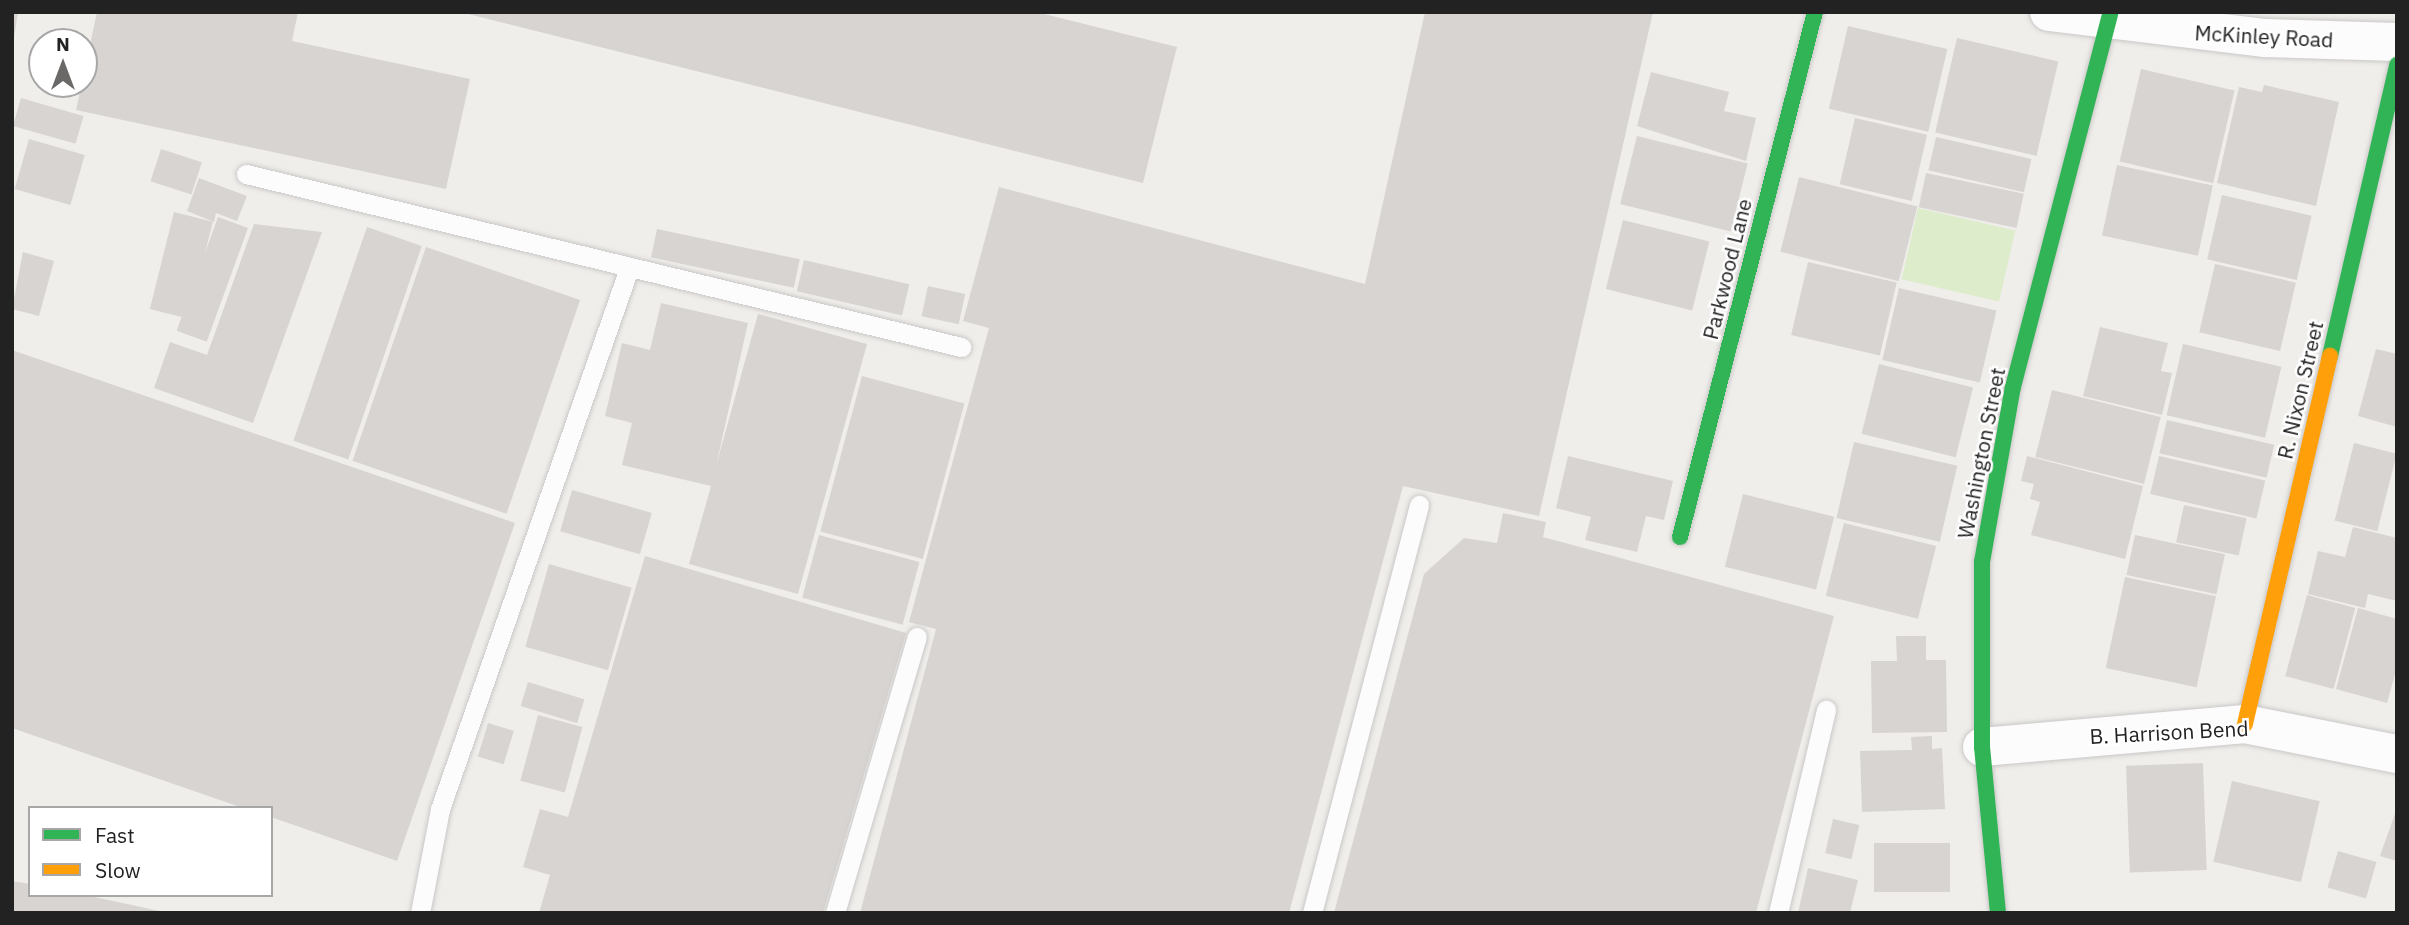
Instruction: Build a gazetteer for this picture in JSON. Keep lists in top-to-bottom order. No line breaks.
{"streets":{"street":["McKinley Road","Parkwood Lane","R. Nixon Street","Washington Street","B. Harrison Bend"]},"crossings":[["McKinley Road","Washington Street"],["R. Nixon Street","B. Harrison Bend"],["Washington Street","B. Harrison Bend"]],"legend":["Fast","Slow"],"north":"top"}
